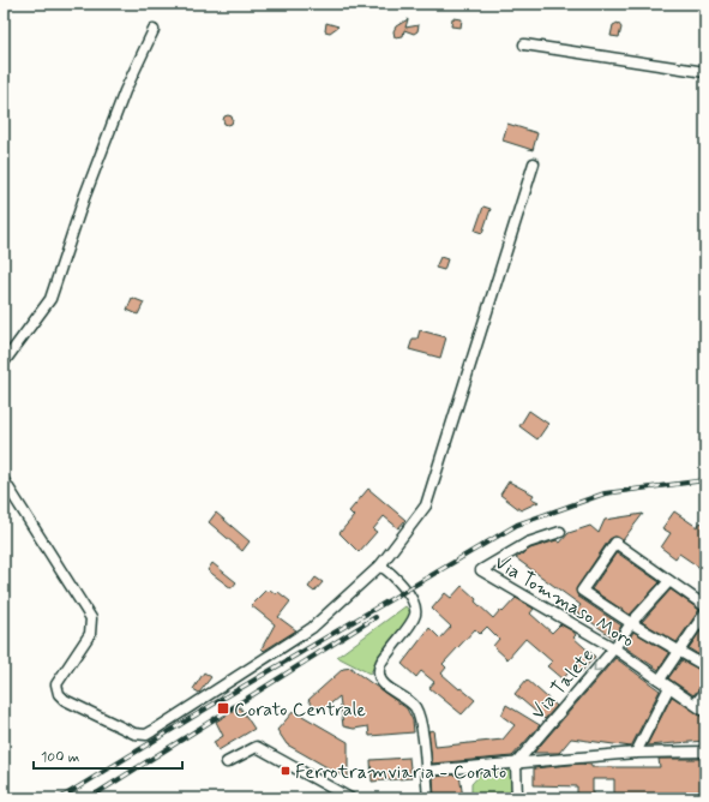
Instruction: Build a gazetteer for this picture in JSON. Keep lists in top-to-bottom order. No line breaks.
{"streets":{"street":["Via Tommaso Moro","Via Talete"]},"crossings":[["Via Tommaso Moro","Via Talete"]],"places":{"transit":["Corato Centrale","Ferrotramviaria - Corato"]},"scale_bar":"100 m"}
